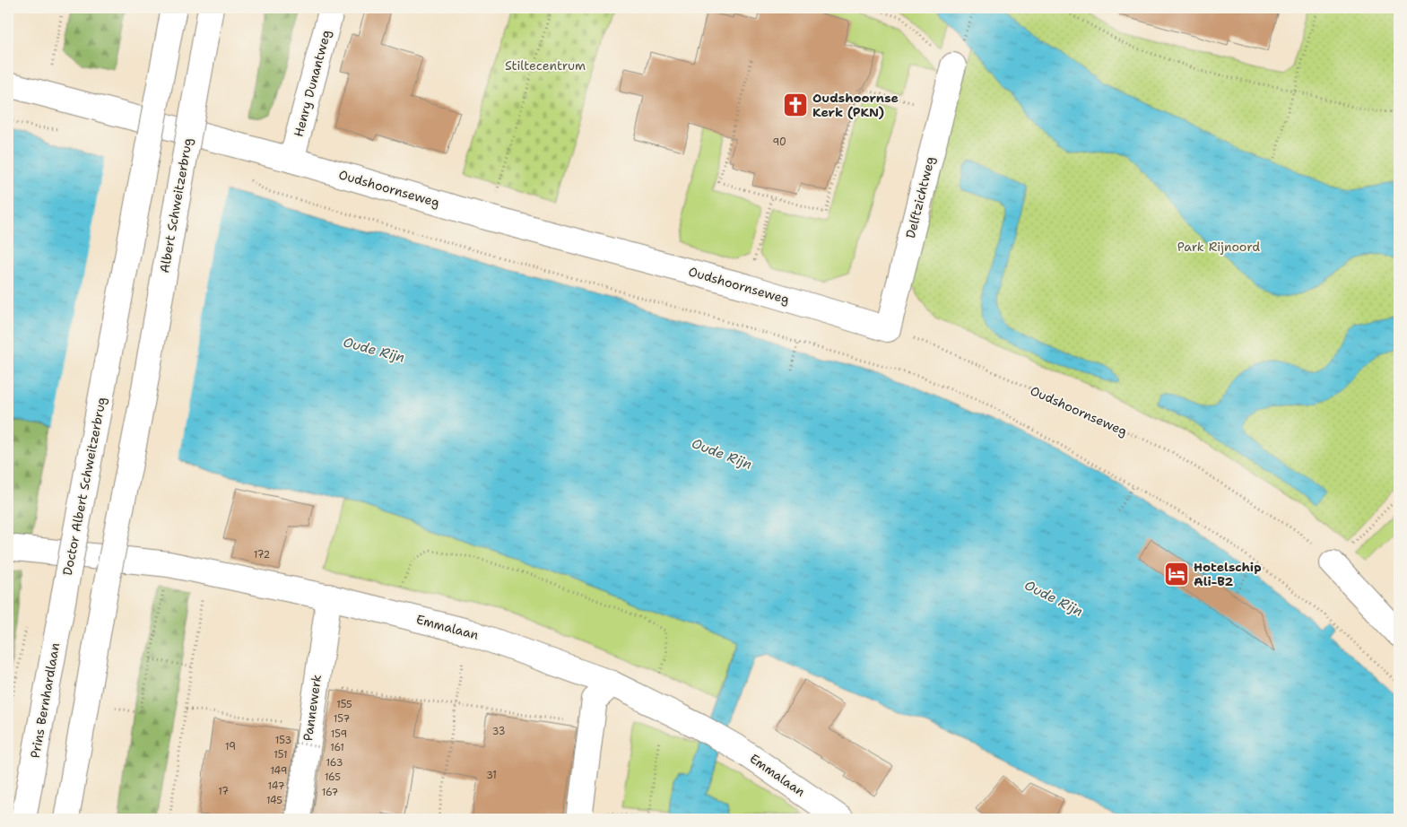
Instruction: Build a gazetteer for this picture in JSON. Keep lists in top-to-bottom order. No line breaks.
{"streets":{"street":["Henry Dunantweg","Oudshoornseweg","Delftzichtweg","Albert Schweitzerbrug","Doctor Albert Schweitzerbrug","Emmalaan","Prins Bernhardlaan","Pannewerk"]},"crossings":[["Henry Dunantweg","Oudshoornseweg"],["Oudshoornseweg","Delftzichtweg"],["Doctor Albert Schweitzerbrug","Prins Bernhardlaan"],["Emmalaan","Pannewerk"]],"water":["Oude Rijn"],"parks":["Stiltecentrum","Park Rijnoord"],"places":{"church":["Oudshoornse Kerk (PKN)"],"hotel":["Hotelschip Ali-B2"]},"house_numbers":["90","172","155","157","33","159","153","19","161","151","163","149","31","165","147","17","167","145"]}
